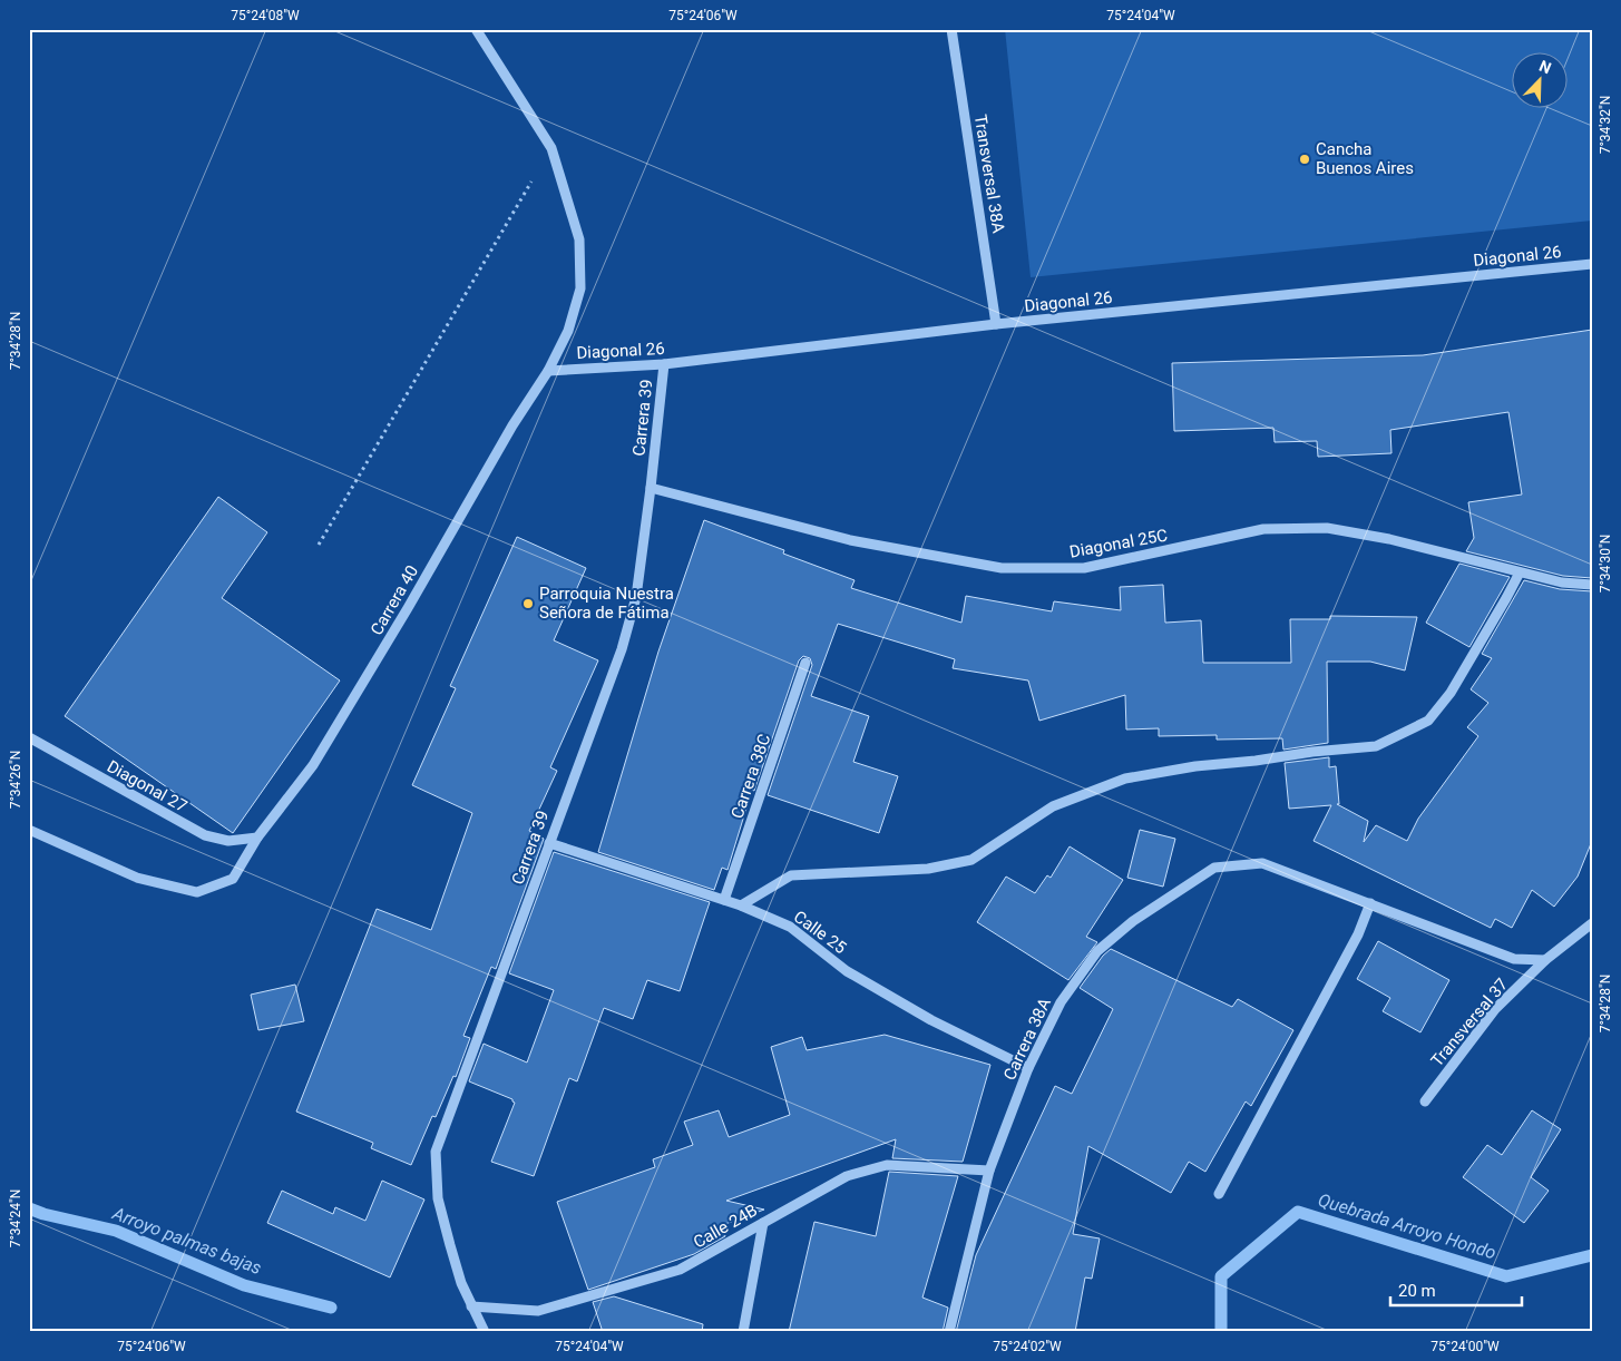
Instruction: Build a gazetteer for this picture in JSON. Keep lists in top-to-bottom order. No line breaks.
{"streets":{"street":["Transversal 38A","Diagonal 26","Carrera 39","Diagonal 25C","Carrera 40","Carrera 38C","Diagonal 27","Calle 25","Transversal 37","Carrera 38A","Calle 24B"]},"crossings":[["Transversal 38A","Diagonal 26"],["Diagonal 26","Carrera 39"],["Diagonal 26","Carrera 40"],["Carrera 39","Diagonal 25C"],["Carrera 39","Calle 25"],["Carrera 39","Calle 24B"],["Carrera 40","Diagonal 27"],["Carrera 38C","Calle 25"],["Calle 25","Carrera 38A"],["Carrera 38A","Calle 24B"]],"water":["Quebrada Arroyo Hondo","Arroyo palmas bajas"],"places":["Cancha Buenos Aires","Parroquia Nuestra Señora de Fátima"],"scale_bar":"20 m","north":"top right","coordinates":["75°24'08\"W","75°24'06\"W","75°24'04\"W","7°34'32\"N","7°34'28\"N","7°34'30\"N","7°34'26\"N","7°34'24\"N","75°24'02\"W","75°24'00\"W"]}
